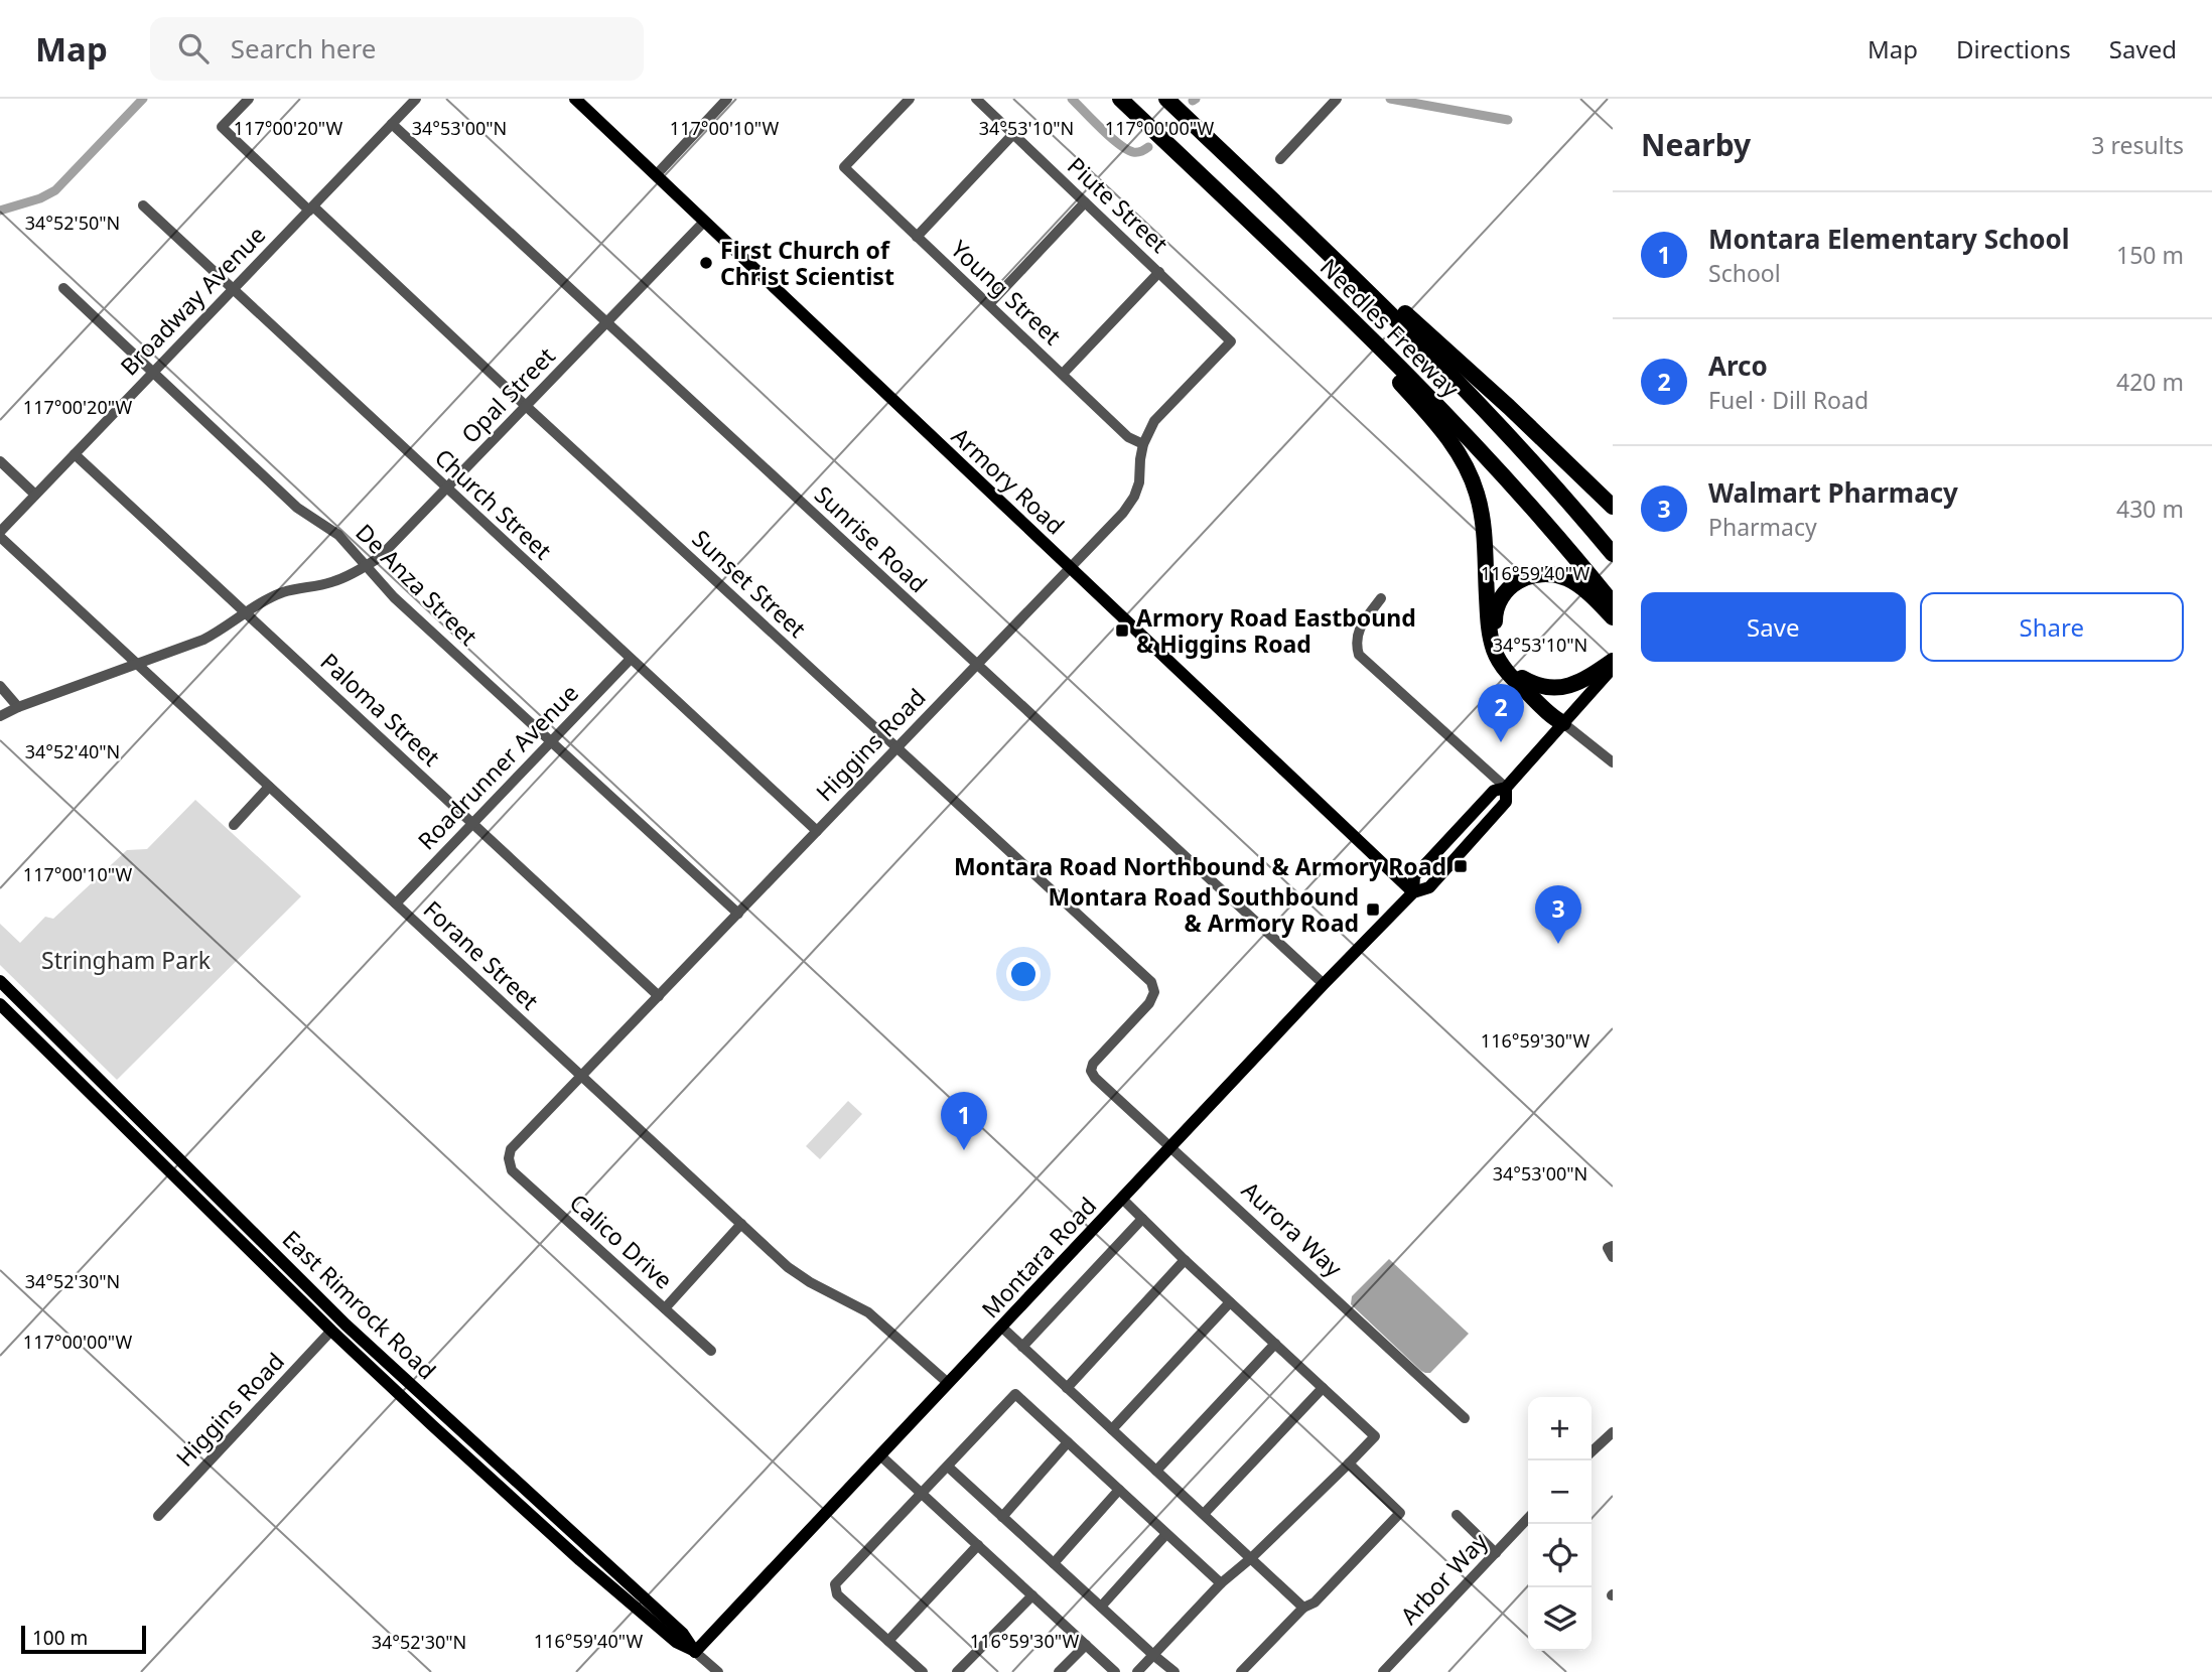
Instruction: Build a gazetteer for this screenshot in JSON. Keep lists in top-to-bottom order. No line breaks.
{"streets":{"highway":["Needles Freeway"],"main road":["Armory Road","Montara Road","East Rimrock Road"],"street":["Piute Street","Young Street","Broadway Avenue","Opal Street","Church Street","Sunrise Road","Sunset Street","De Anza Street","Paloma Street","Higgins Road","Roadrunner Avenue","Forane Street","Aurora Way","Calico Drive","Arbor Way"]},"crossings":[["Piute Street","Higgins Road"],["Young Street","Higgins Road"],["Broadway Avenue","Church Street"],["Broadway Avenue","Sunrise Road"],["Broadway Avenue","Sunset Street"],["Broadway Avenue","De Anza Street"],["Broadway Avenue","Paloma Street"],["Broadway Avenue","Forane Street"],["Opal Street","Armory Road"],["Opal Street","Church Street"],["Opal Street","Sunrise Road"],["Opal Street","Sunset Street"],["Opal Street","De Anza Street"],["Opal Street","Paloma Street"],["Opal Street","Forane Street"],["Armory Road","Higgins Road"],["Armory Road","Montara Road"],["Church Street","Higgins Road"],["Church Street","Roadrunner Avenue"],["Sunrise Road","Higgins Road"],["Sunrise Road","Montara Road"],["Sunset Street","Higgins Road"],["Sunset Street","Aurora Way"],["De Anza Street","Higgins Road"],["De Anza Street","Roadrunner Avenue"],["Paloma Street","Higgins Road"],["Paloma Street","Roadrunner Avenue"],["Higgins Road","Forane Street"],["Higgins Road","Calico Drive"],["Higgins Road","East Rimrock Road"],["Roadrunner Avenue","Forane Street"],["Forane Street","Montara Road"],["Aurora Way","Montara Road"],["Montara Road","East Rimrock Road"]],"parks":["Stringham Park"],"places":{"other":["First Church of Christ Scientist"],"transit":["Armory Road Eastbound & Higgins Road","Montara Road Northbound & Armory Road","Montara Road Southbound & Armory Road"]},"scale_bar":"100 m","page":{"header":"Map","search":"Search here","nav":["Map","Directions","Saved"],"heading":["Nearby","3 results"],"list":[{"mark":"1","name":"Montara Elementary School","note":"School","value":"150 m"},{"mark":"2","name":"Arco","note":"Fuel · Dill Road","value":"420 m"},{"mark":"3","name":"Walmart Pharmacy","note":"Pharmacy","value":"430 m"}],"buttons":["Save","Share"],"pins":["2","3","1"],"map_buttons":["+","−"],"scale":"100 m"},"coordinates":["34°53'00\"N","34°53'10\"N","117°00'10\"W","117°00'00\"W","117°00'20\"W","34°52'50\"N","116°59'40\"W","34°52'40\"N","116°59'30\"W","34°52'30\"N"]}
